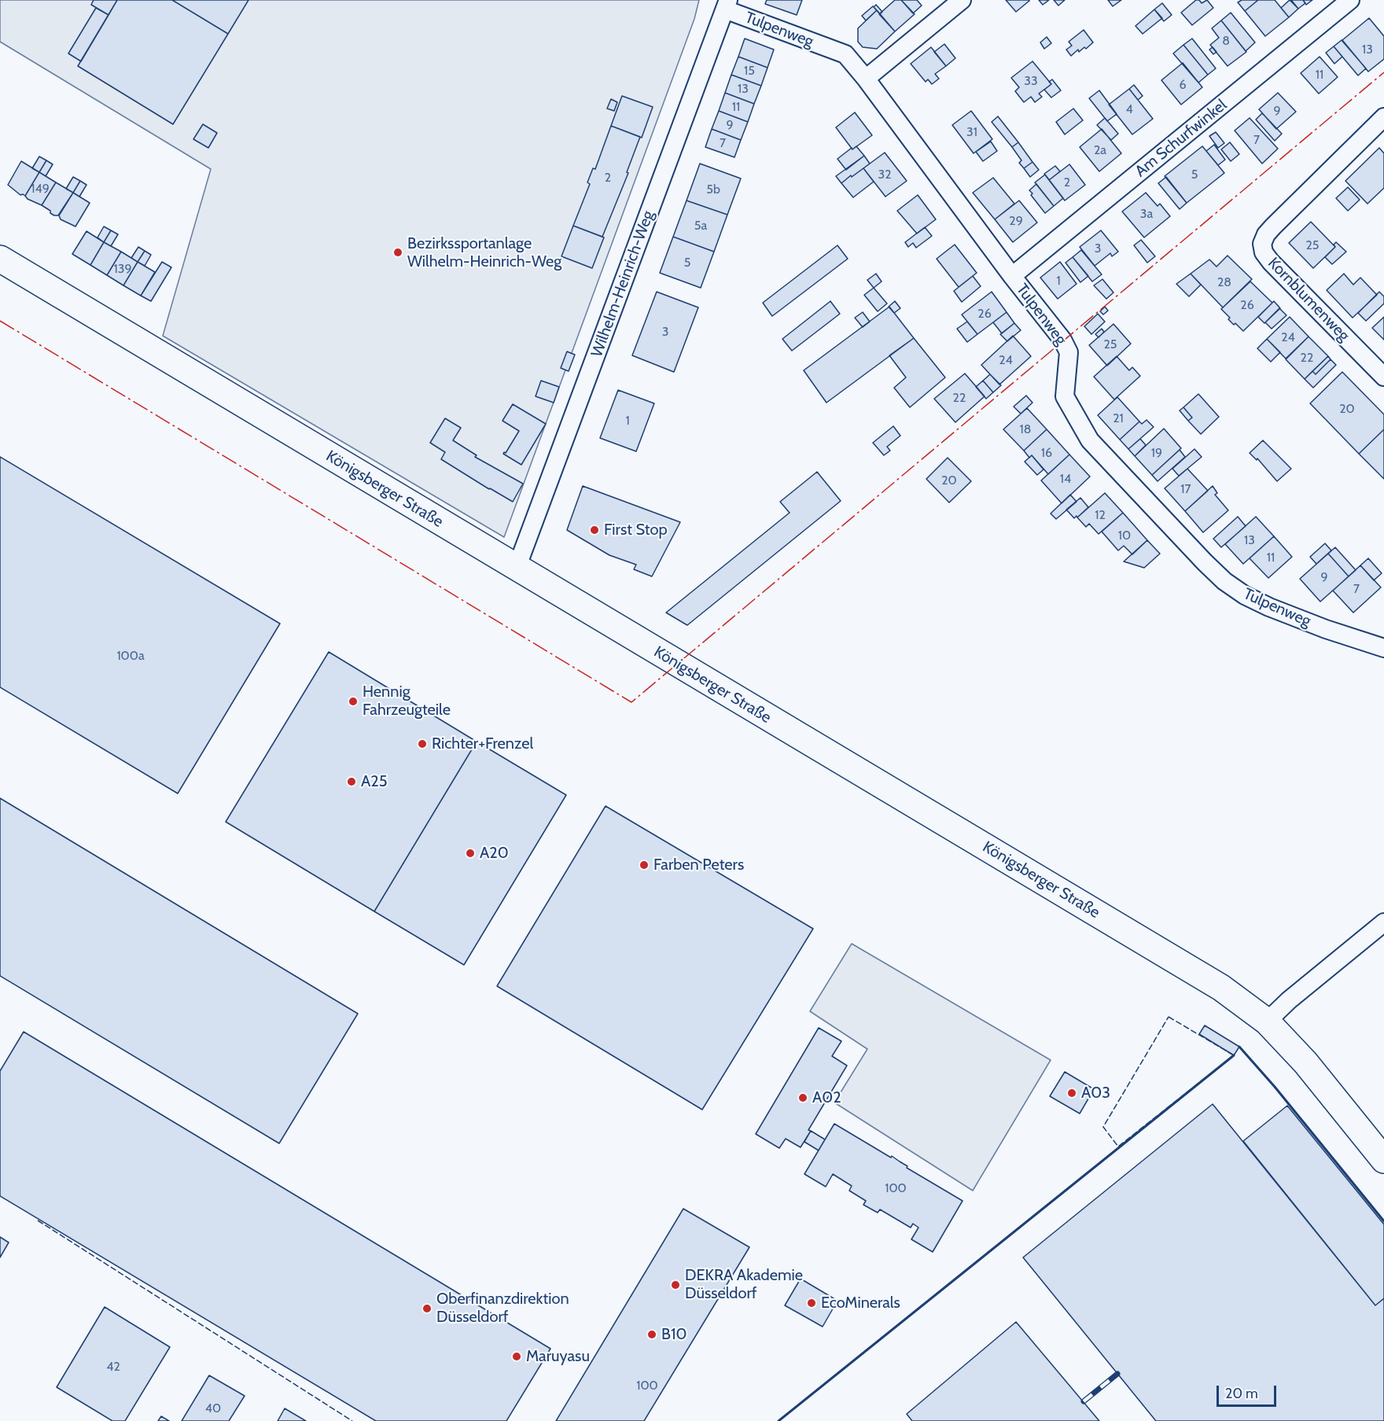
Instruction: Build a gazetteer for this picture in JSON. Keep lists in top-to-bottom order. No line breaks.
{"streets":{"main road":["Königsberger Straße"],"street":["Tulpenweg","Am Schurfwinkel","Wilhelm-Heinrich-Weg","Kornblumenweg"]},"crossings":[["Tulpenweg","Am Schurfwinkel"],["Tulpenweg","Wilhelm-Heinrich-Weg"],["Wilhelm-Heinrich-Weg","Königsberger Straße"]],"places":["Bezirkssportanlage Wilhelm-Heinrich-Weg","First Stop","Hennig Fahrzeugteile","Richter+Frenzel","A25","A20","Farben Peters","A03","A02","DEKRA Akademie Düsseldorf","EcoMinerals","Oberfinanzdirektion Düsseldorf","B10","Maruyasu"],"house_numbers":["8","13","15","11","33","6","13","11","4","9","9","31","7","7","2a","32","5","2","2","149","5b","3a","29","5a","25","3","5","139","1","28","26","26","3","24","25","22","24","22","20","21","1","18","16","19","14","20","17","12","10","13","11","9","7","100a","100","42","100","40"],"scale_bar":"20 m"}
